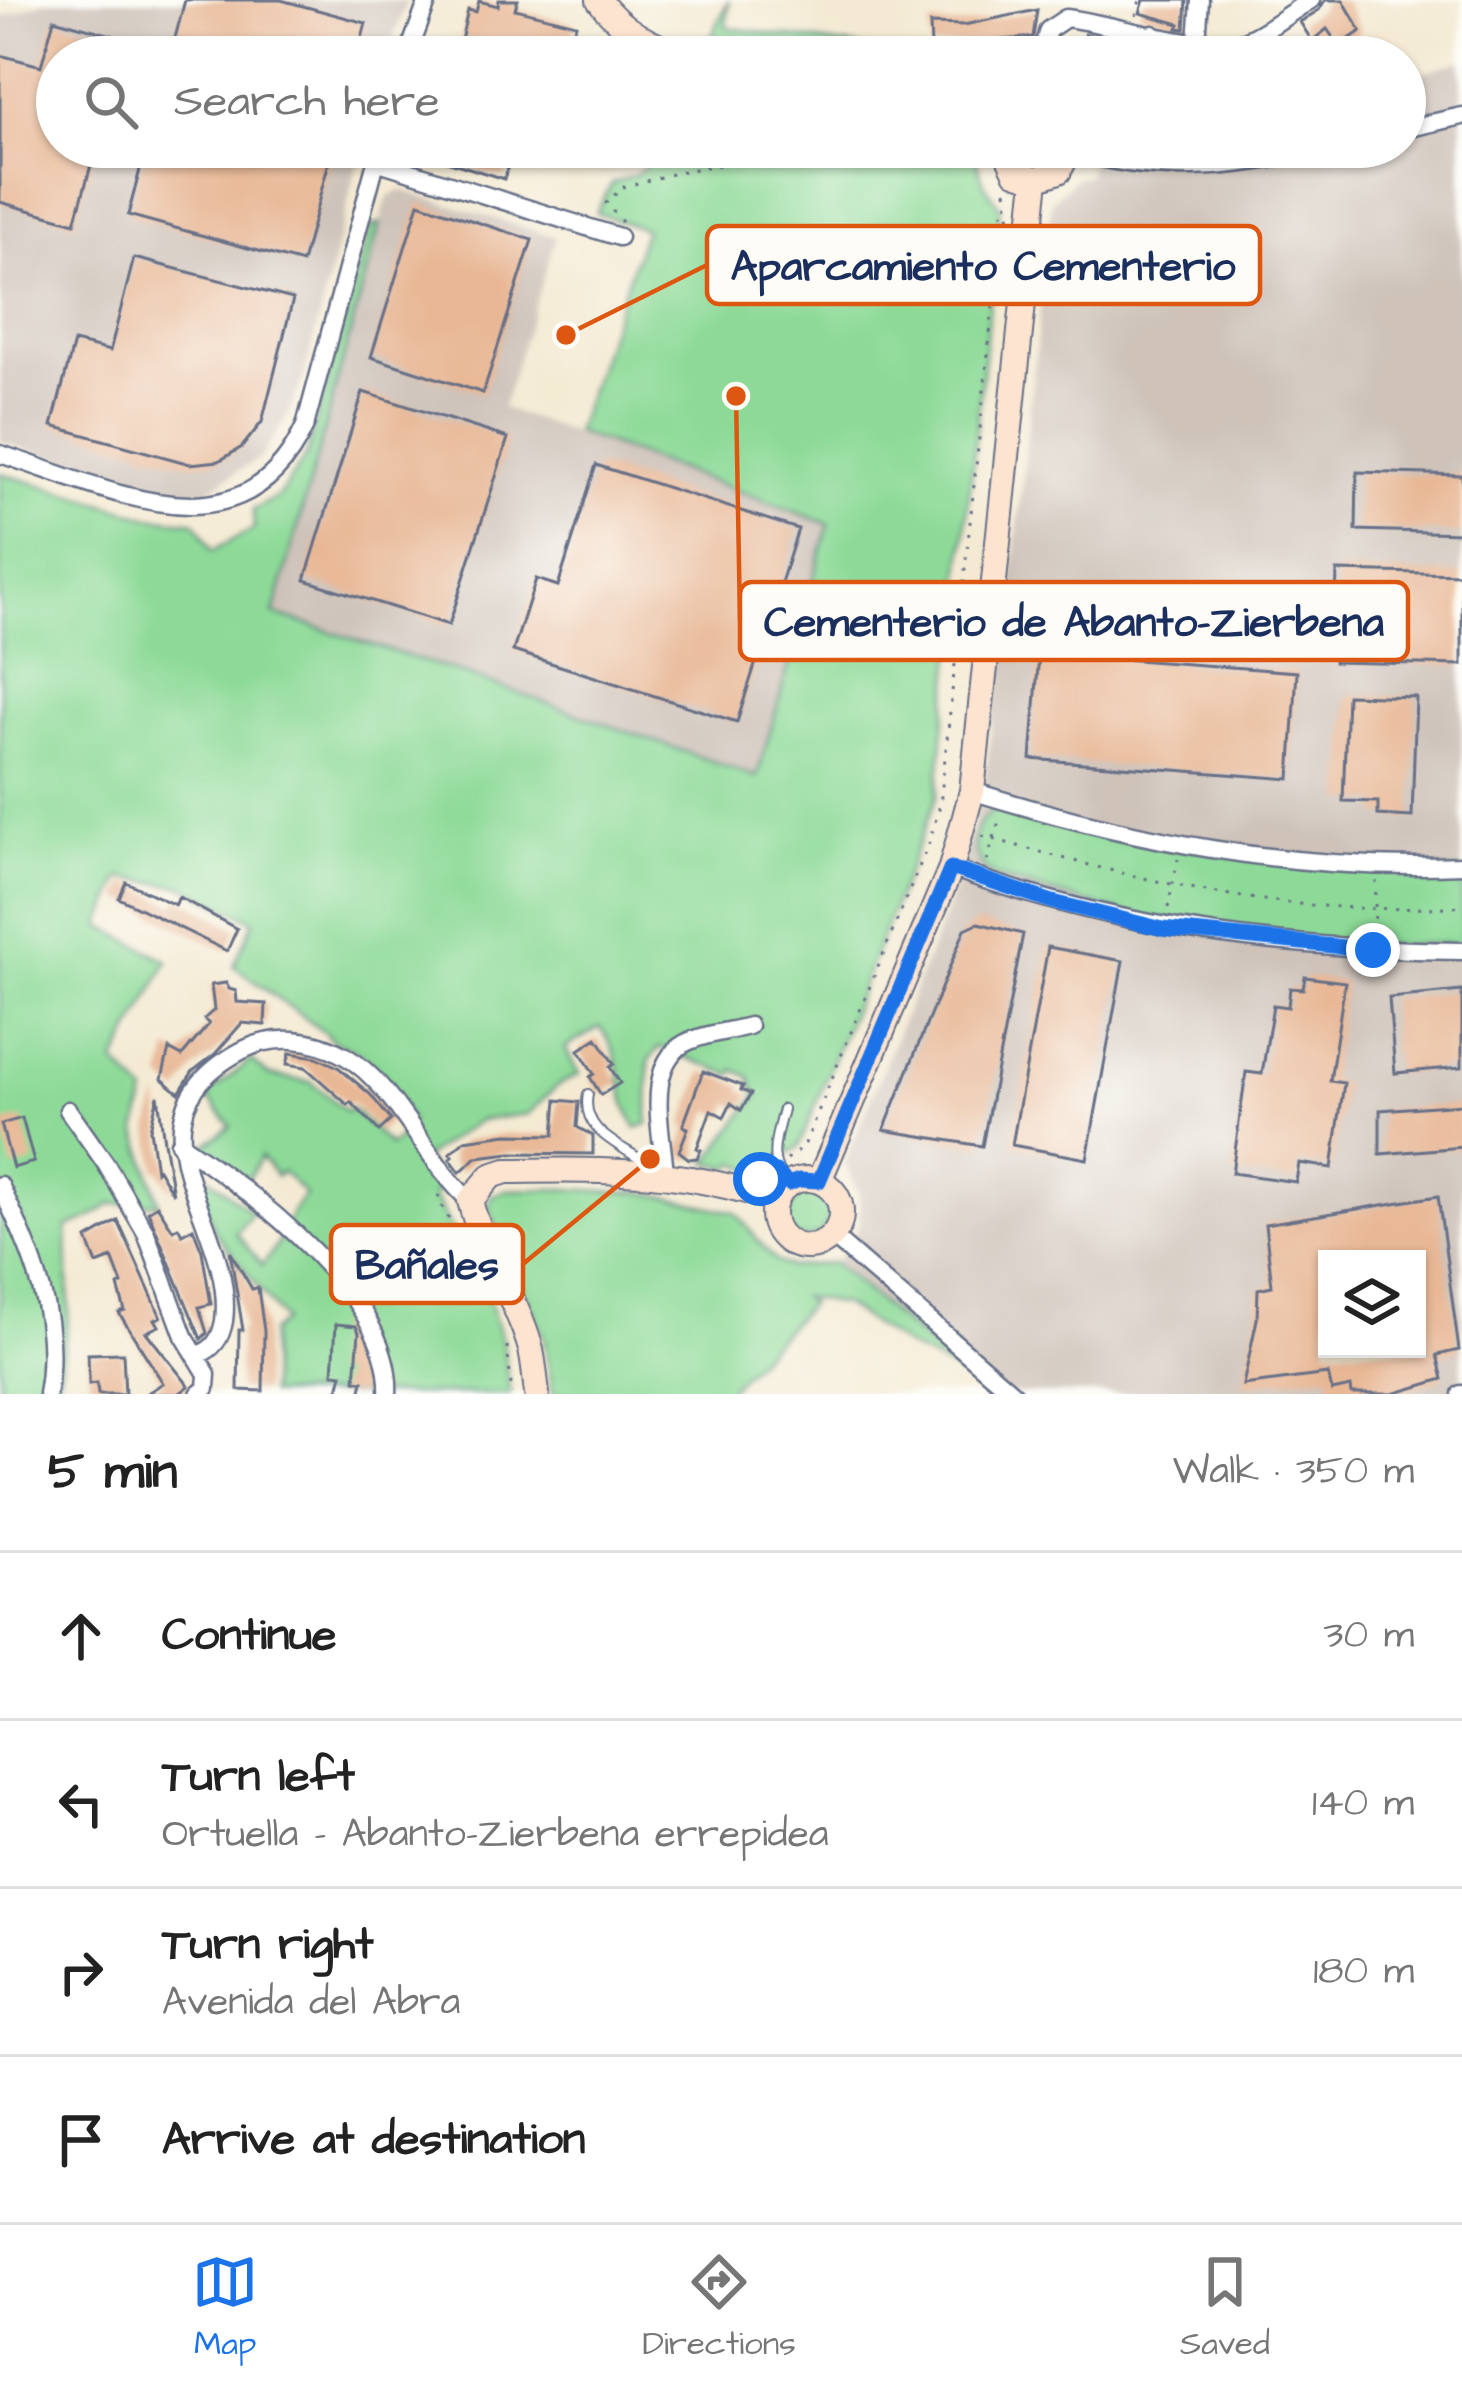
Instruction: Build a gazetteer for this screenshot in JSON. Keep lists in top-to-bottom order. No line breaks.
{"places":["Aparcamiento Cementerio","Cementerio de Abanto-Zierbena","Bañales"],"page":{"search":"Search here","heading":["5 min","Walk · 350 m"],"list":[["Continue","30 m"],["Turn left","Ortuella - Abanto-Zierbena errepidea","140 m"],["Turn right","Avenida del Abra","180 m"],"Arrive at destination"],"nav":["Map","Directions","Saved"]}}
